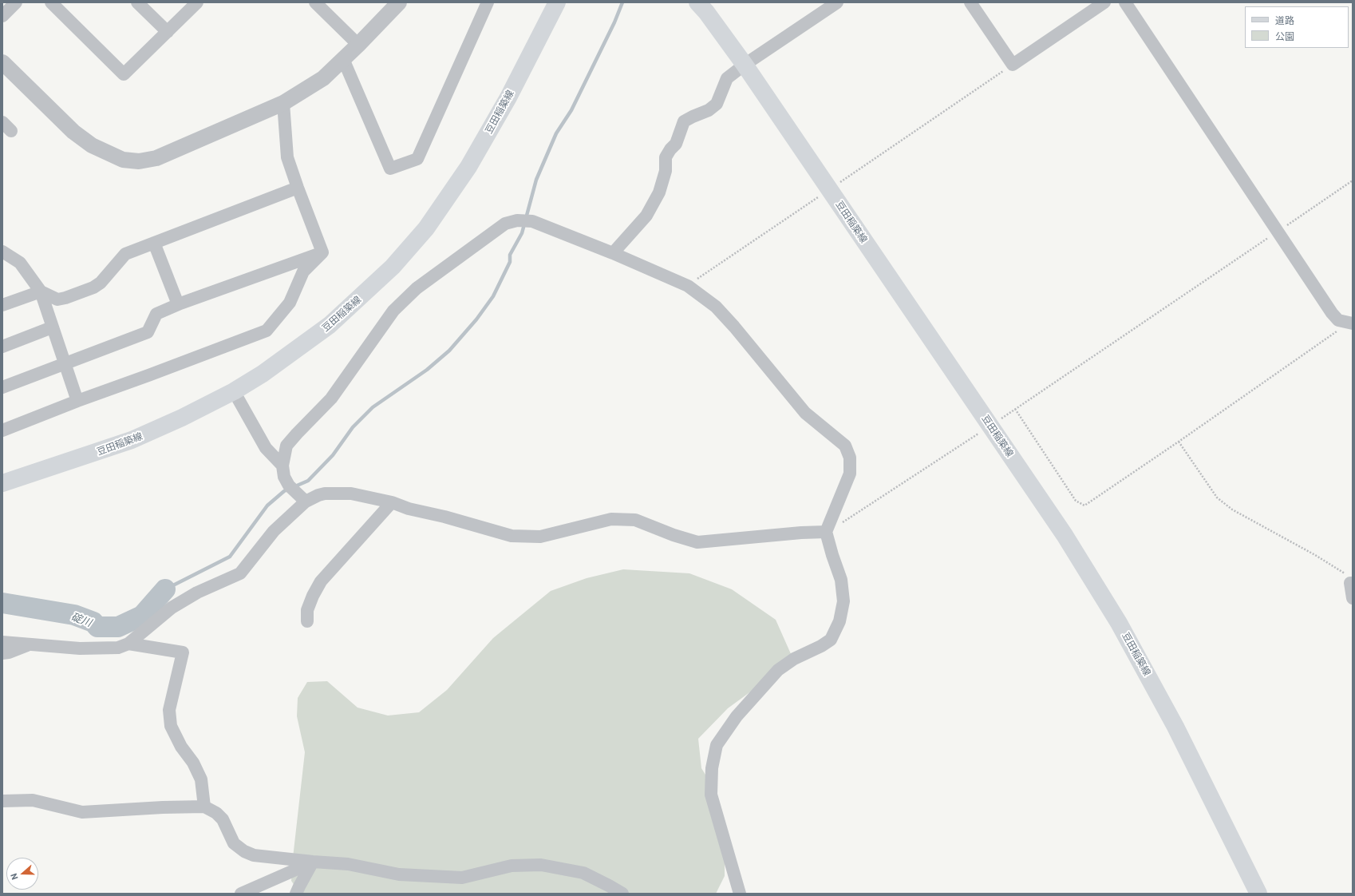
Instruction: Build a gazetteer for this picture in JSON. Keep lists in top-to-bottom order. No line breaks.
{"streets":{"main road":["豆田稲築線"]},"water":["碇川"],"legend":["道路","公園"],"north":"left"}
